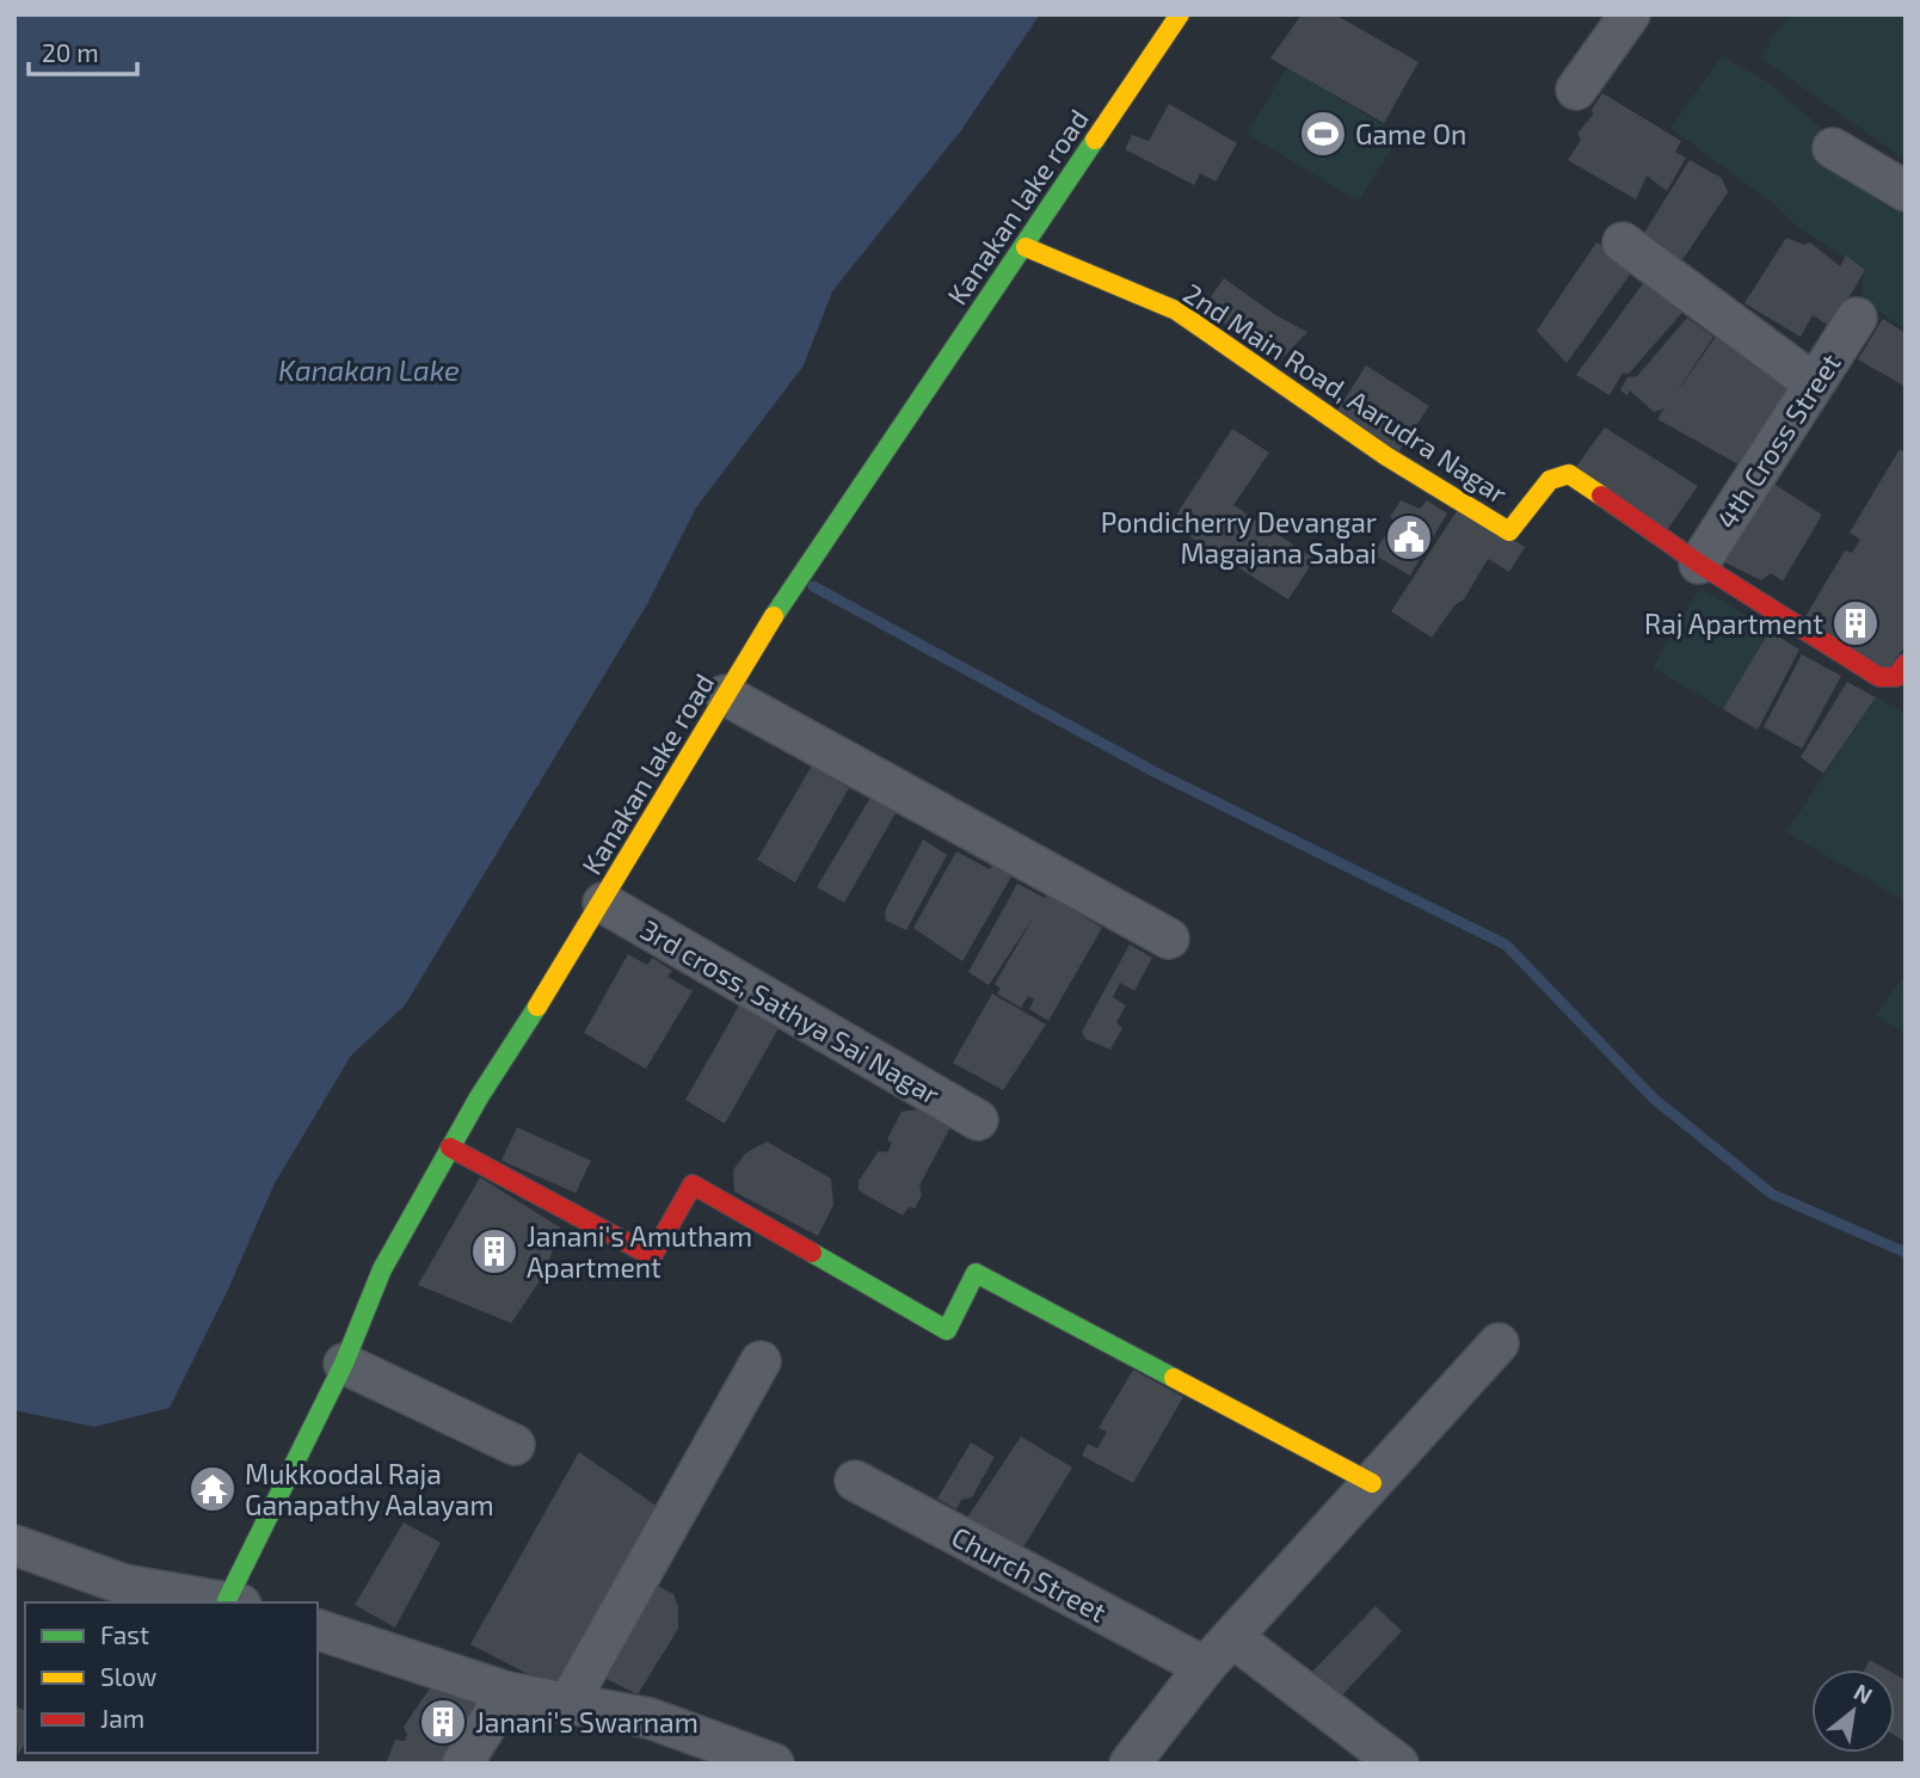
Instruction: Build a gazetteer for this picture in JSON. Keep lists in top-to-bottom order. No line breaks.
{"streets":{"street":["Kanakan lake road","2nd Main Road, Aarudra Nagar","4th Cross Street","3rd cross, Sathya Sai Nagar","Church Street"]},"crossings":[["Kanakan lake road","2nd Main Road, Aarudra Nagar"],["Kanakan lake road","3rd cross, Sathya Sai Nagar"],["2nd Main Road, Aarudra Nagar","4th Cross Street"]],"water":["Kanakan Lake"],"places":{"sports":["Game On"],"public building":["Pondicherry Devangar Magajana Sabai"],"building":["Raj Apartment","Janani's Amutham Apartment","Janani's Swarnam"],"temple":["Mukkoodal Raja Ganapathy Aalayam"]},"legend":["Fast","Slow","Jam"],"scale_bar":"20 m","north":"top right"}
